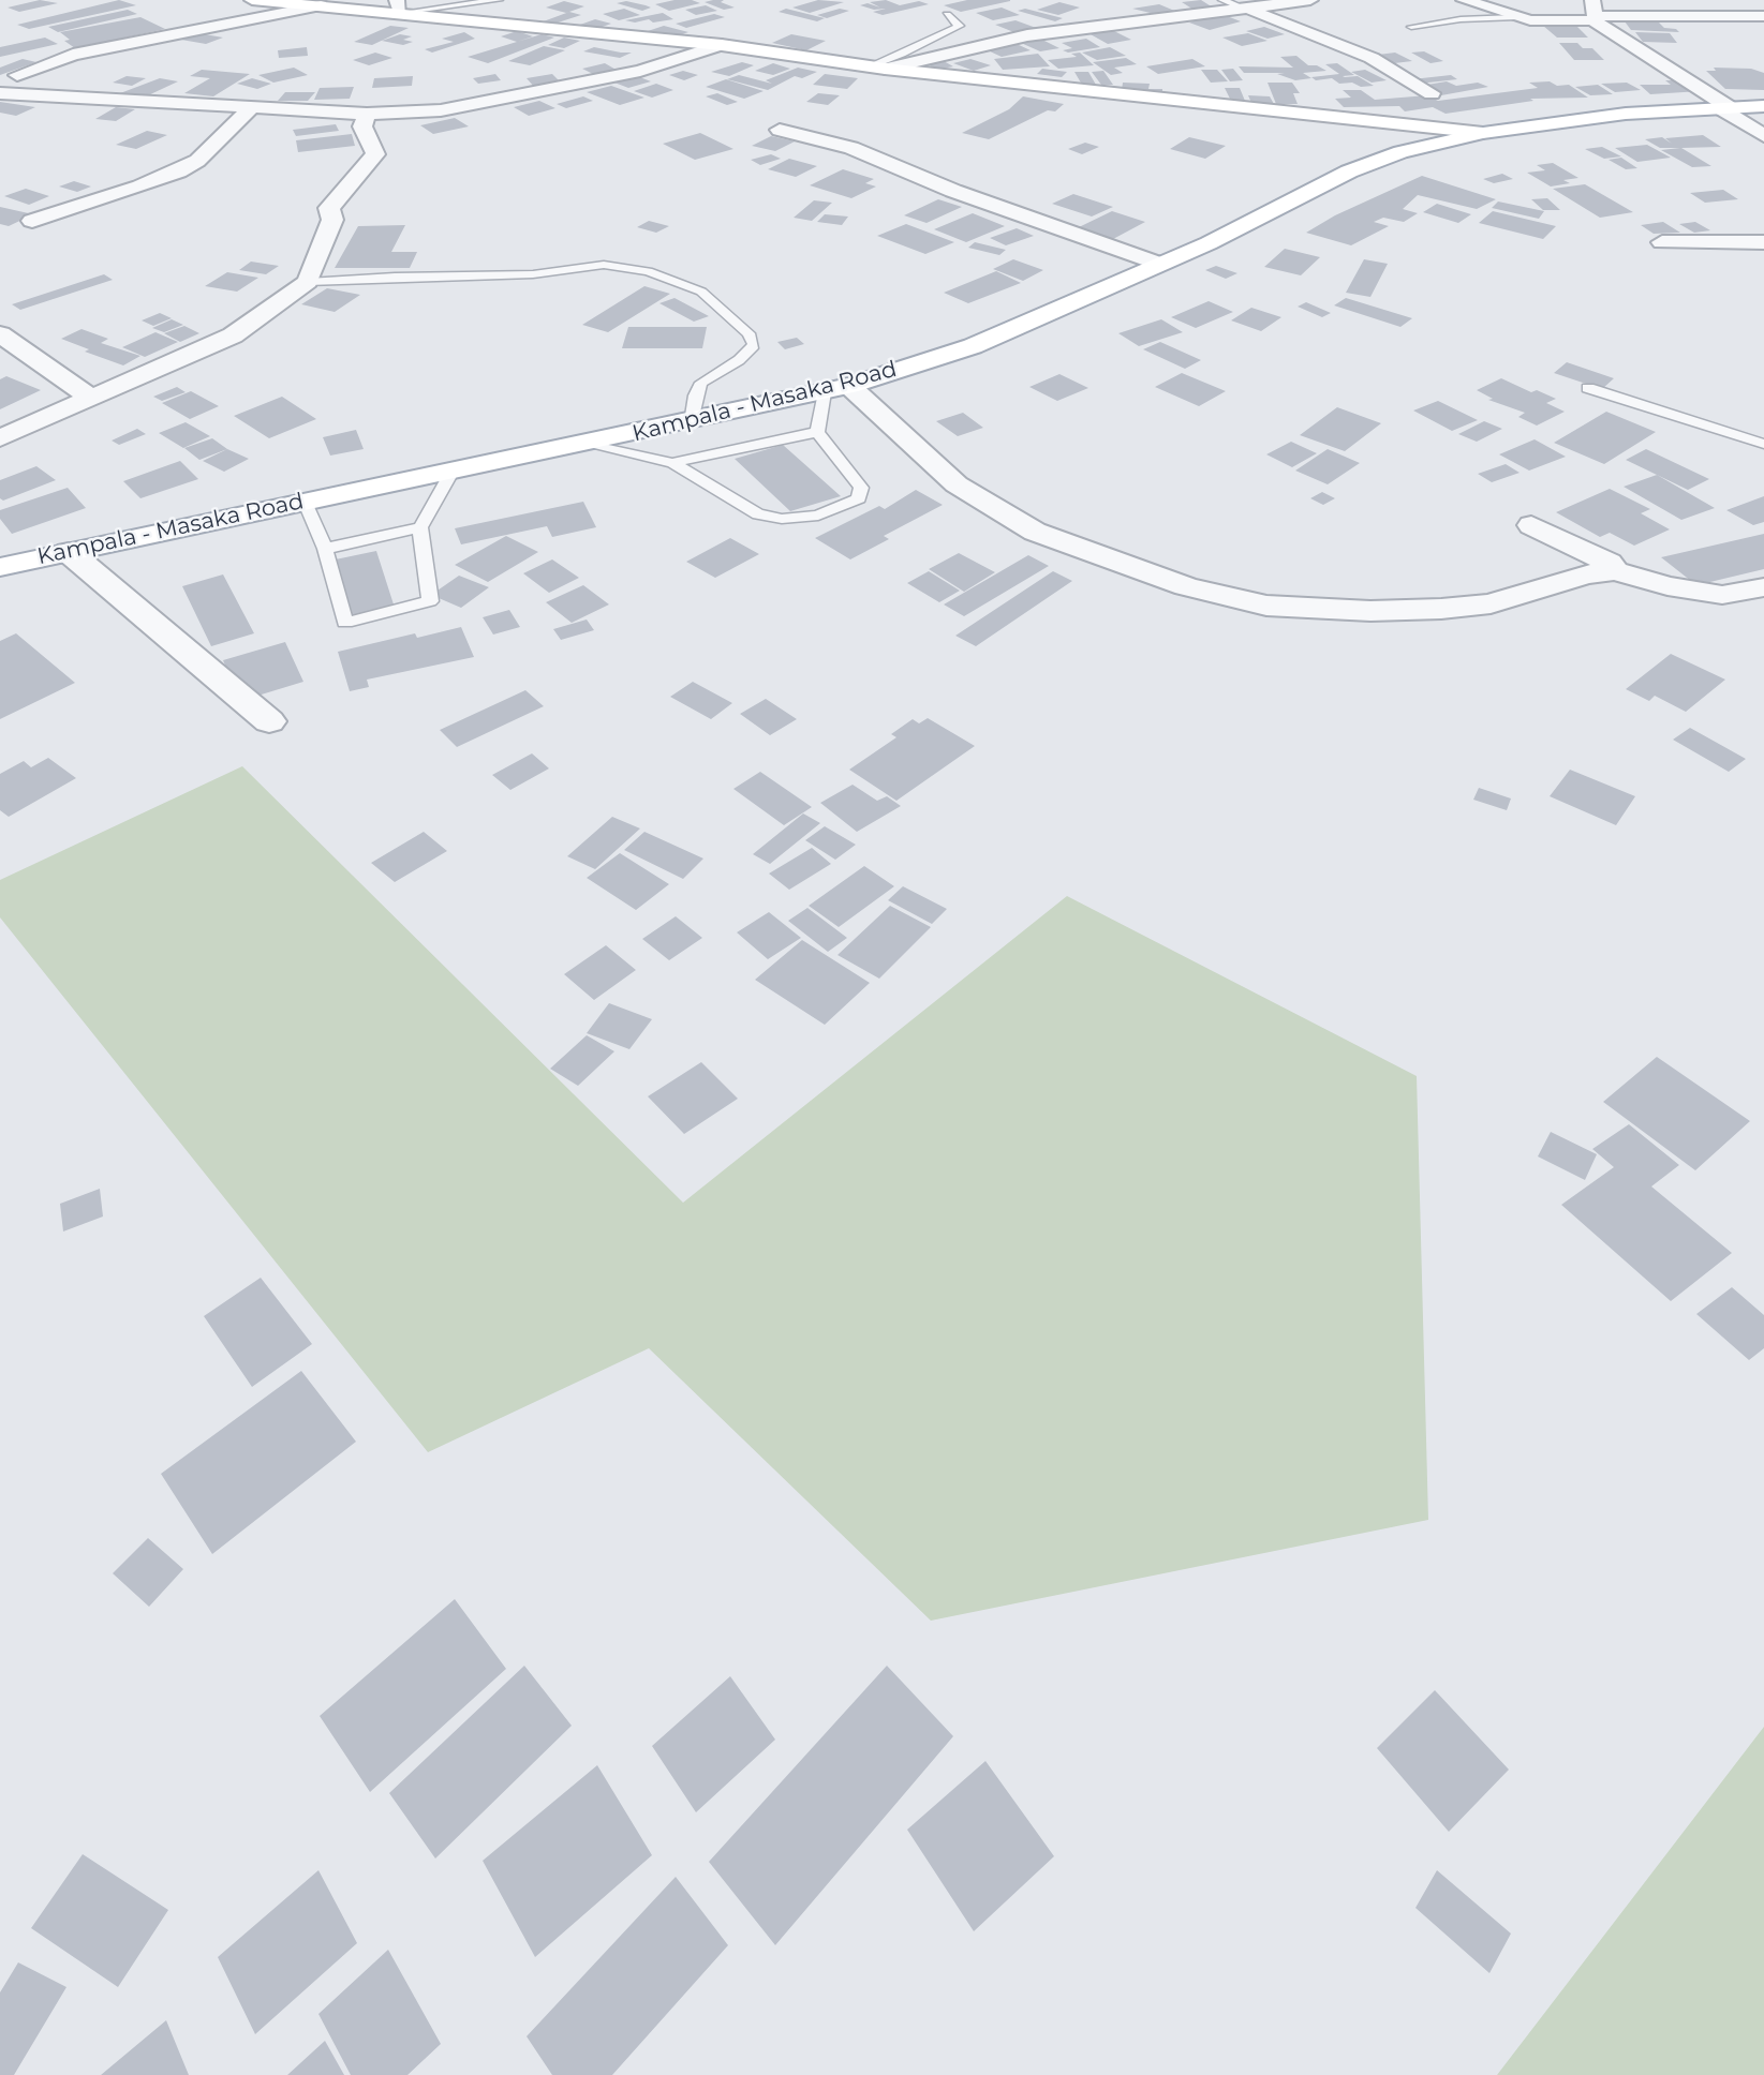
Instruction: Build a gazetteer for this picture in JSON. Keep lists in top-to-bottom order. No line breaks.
{"streets":{"main road":["Kampala - Masaka Road"]}}
